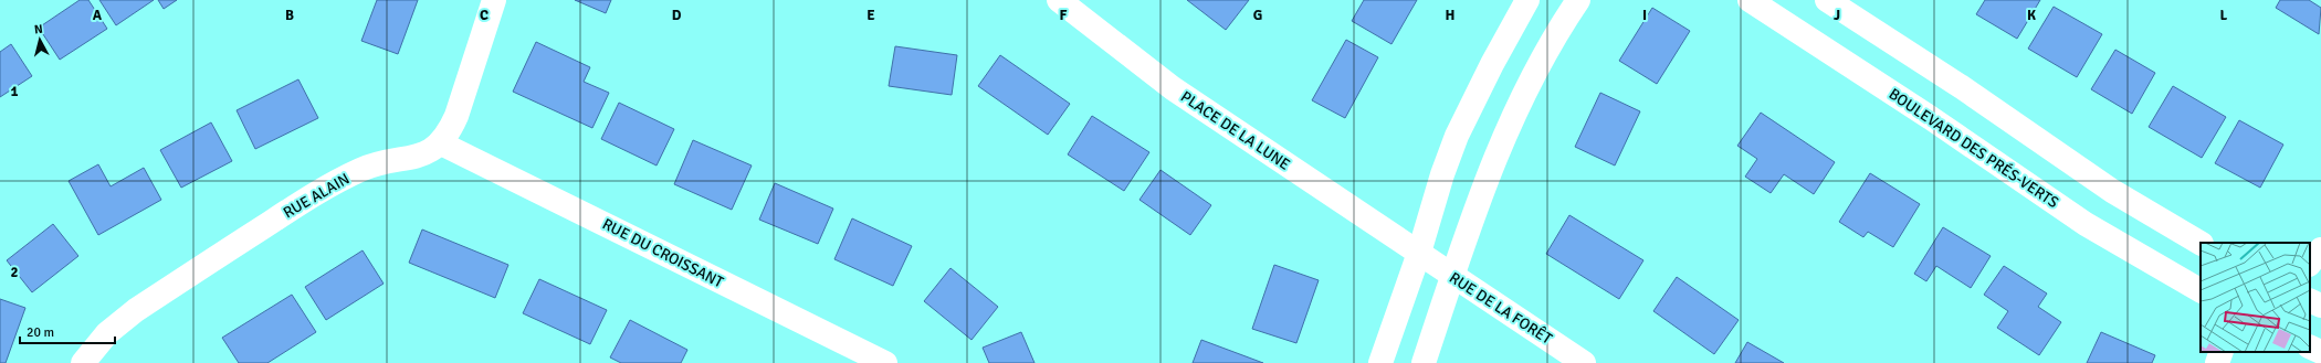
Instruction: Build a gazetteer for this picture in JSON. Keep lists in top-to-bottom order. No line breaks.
{"streets":{"street":["PLACE DE LA LUNE","BOULEVARD DES PRÉS-VERTS","RUE ALAIN","RUE DU CROISSANT","RUE DE LA FORÊT"]},"crossings":[["PLACE DE LA LUNE","RUE DE LA FORÊT"],["RUE ALAIN","RUE DU CROISSANT"]],"scale_bar":"20 m","north":"top","grid":{"columns":["A","B","C","D","E","F","G","H","I","J","K","L"],"rows":["1","2"]}}
